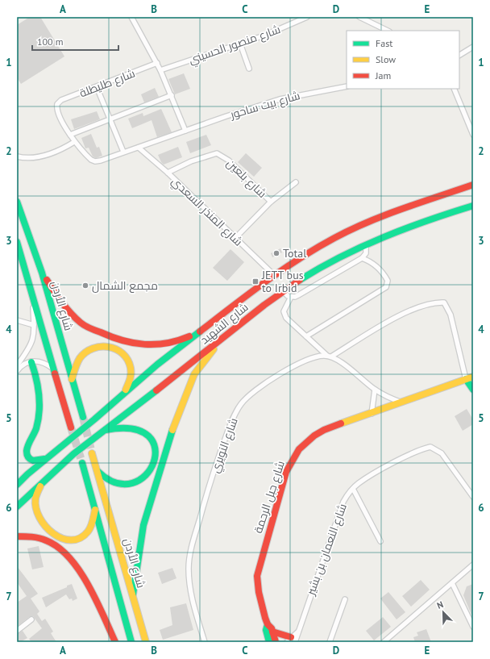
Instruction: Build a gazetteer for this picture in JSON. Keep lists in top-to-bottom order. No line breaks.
{"streets":{"main road":["شارع الأردن","شارع الشهيد","شارع جبل الرحمة"],"street":["شارع منصور الحسيني","شارع طليطلة","شارع بيت ساحور","شارع بلعين","شارع المنذر السعدي","شارع النويري","شارع النعمان بن بشير"]},"crossings":[["شارع بيت ساحور","شارع المنذر السعدي"],["شارع بلعين","شارع المنذر السعدي"],["شارع المنذر السعدي","شارع الشهيد"]],"places":{"other":["Total","مجمع الشمال"],"transit":["JETT bus to Irbid"]},"legend":["Fast","Slow","Jam"],"scale_bar":"100 m","north":"top left","grid":{"columns":["A","B","C","D","E"],"rows":["1","2","3","4","5","6","7"]}}
